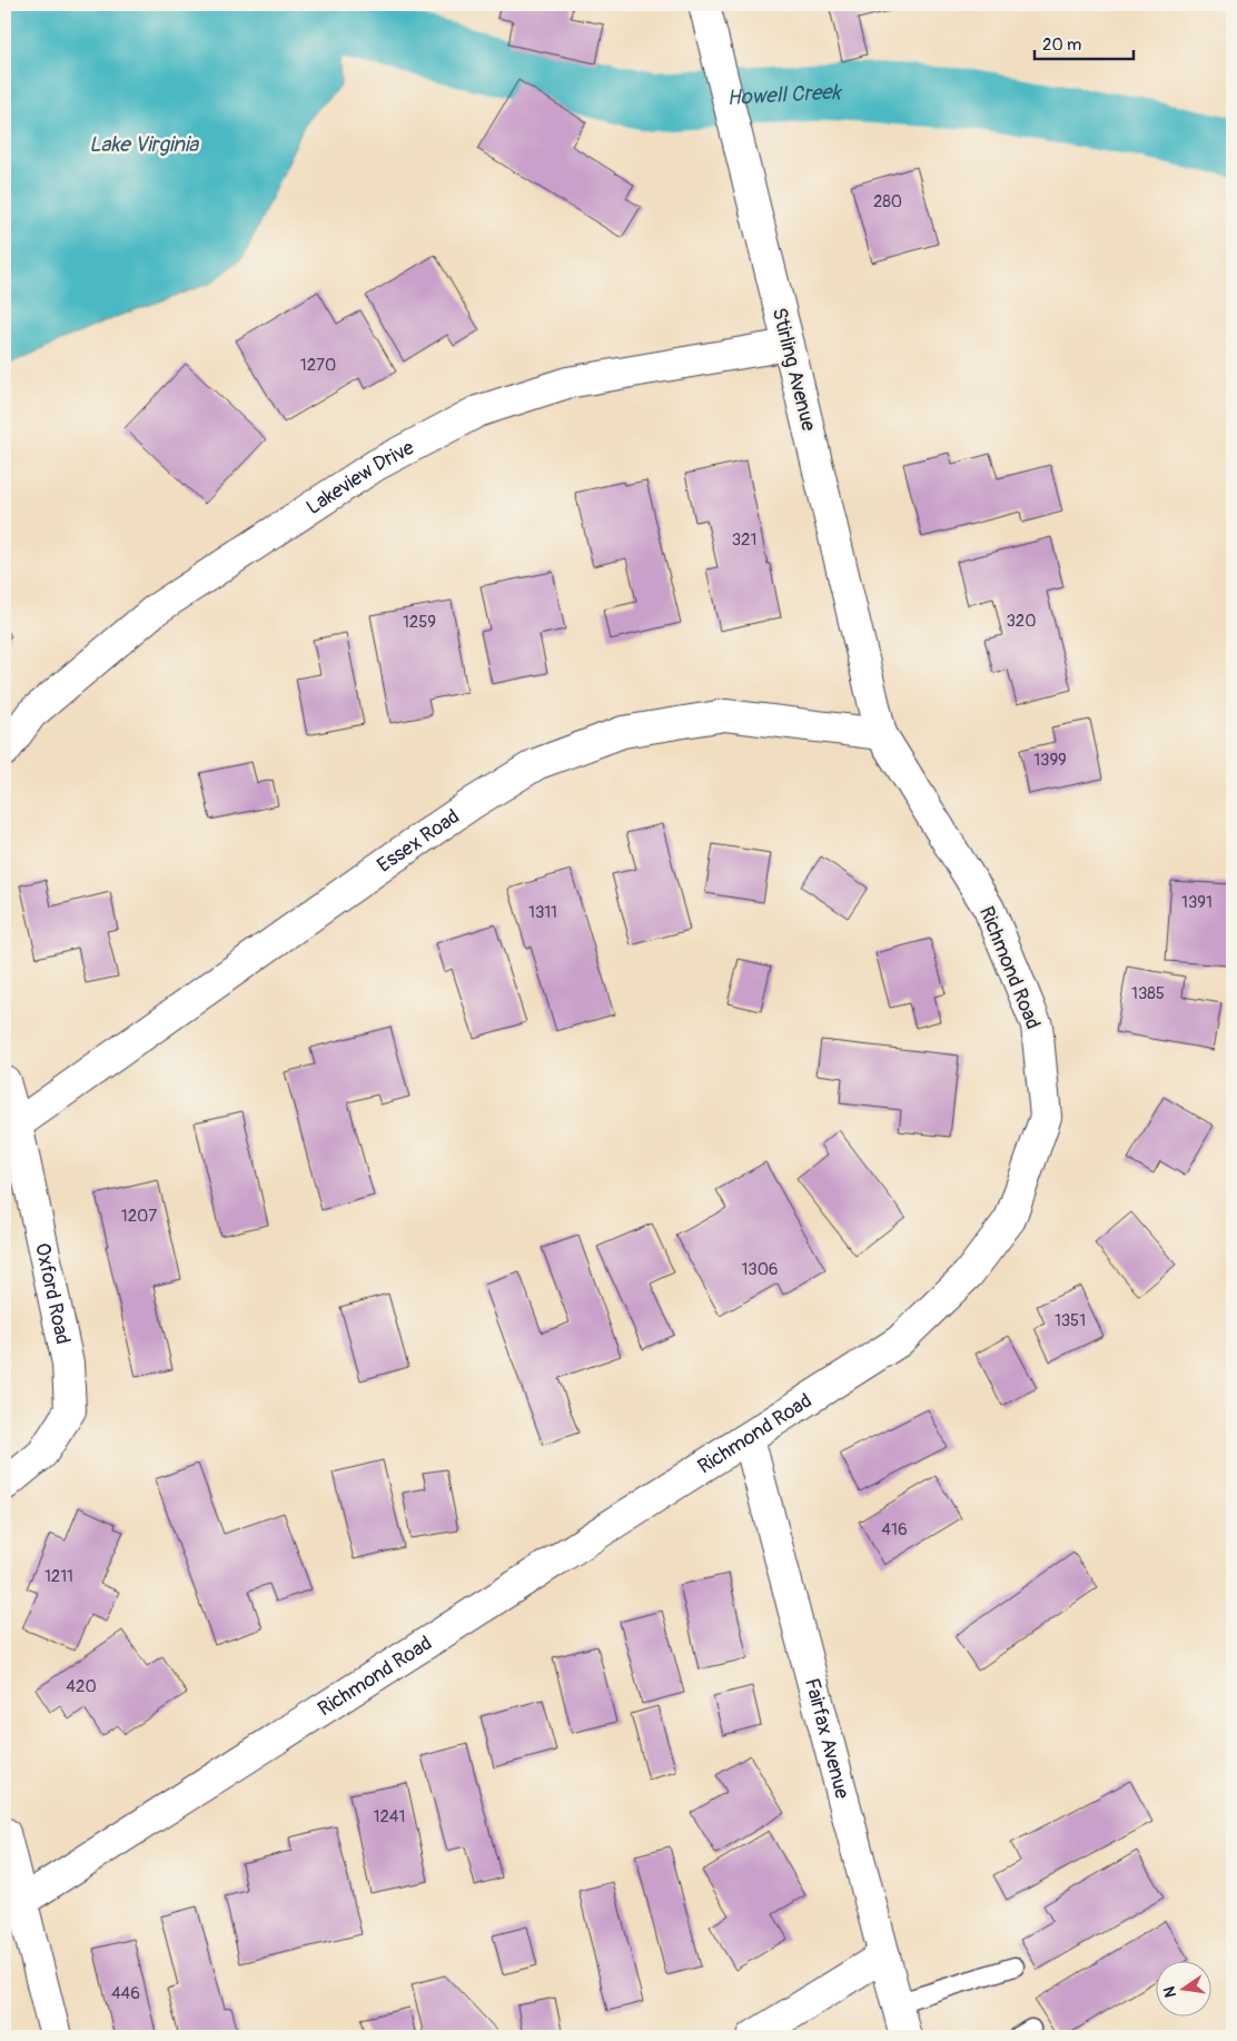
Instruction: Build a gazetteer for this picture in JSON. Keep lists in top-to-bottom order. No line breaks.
{"streets":{"street":["Stirling Avenue","Lakeview Drive","Essex Road","Richmond Road","Oxford Road","Fairfax Avenue"]},"crossings":[["Stirling Avenue","Lakeview Drive"],["Stirling Avenue","Essex Road"],["Stirling Avenue","Richmond Road"],["Essex Road","Richmond Road"],["Essex Road","Oxford Road"],["Richmond Road","Fairfax Avenue"]],"water":["Howell Creek","Lake Virginia"],"house_numbers":["280","1270","321","320","1259","1399","1391","1311","1385","1207","1306","1351","416","1211","420","1241","446"],"scale_bar":"20 m","north":"left"}
